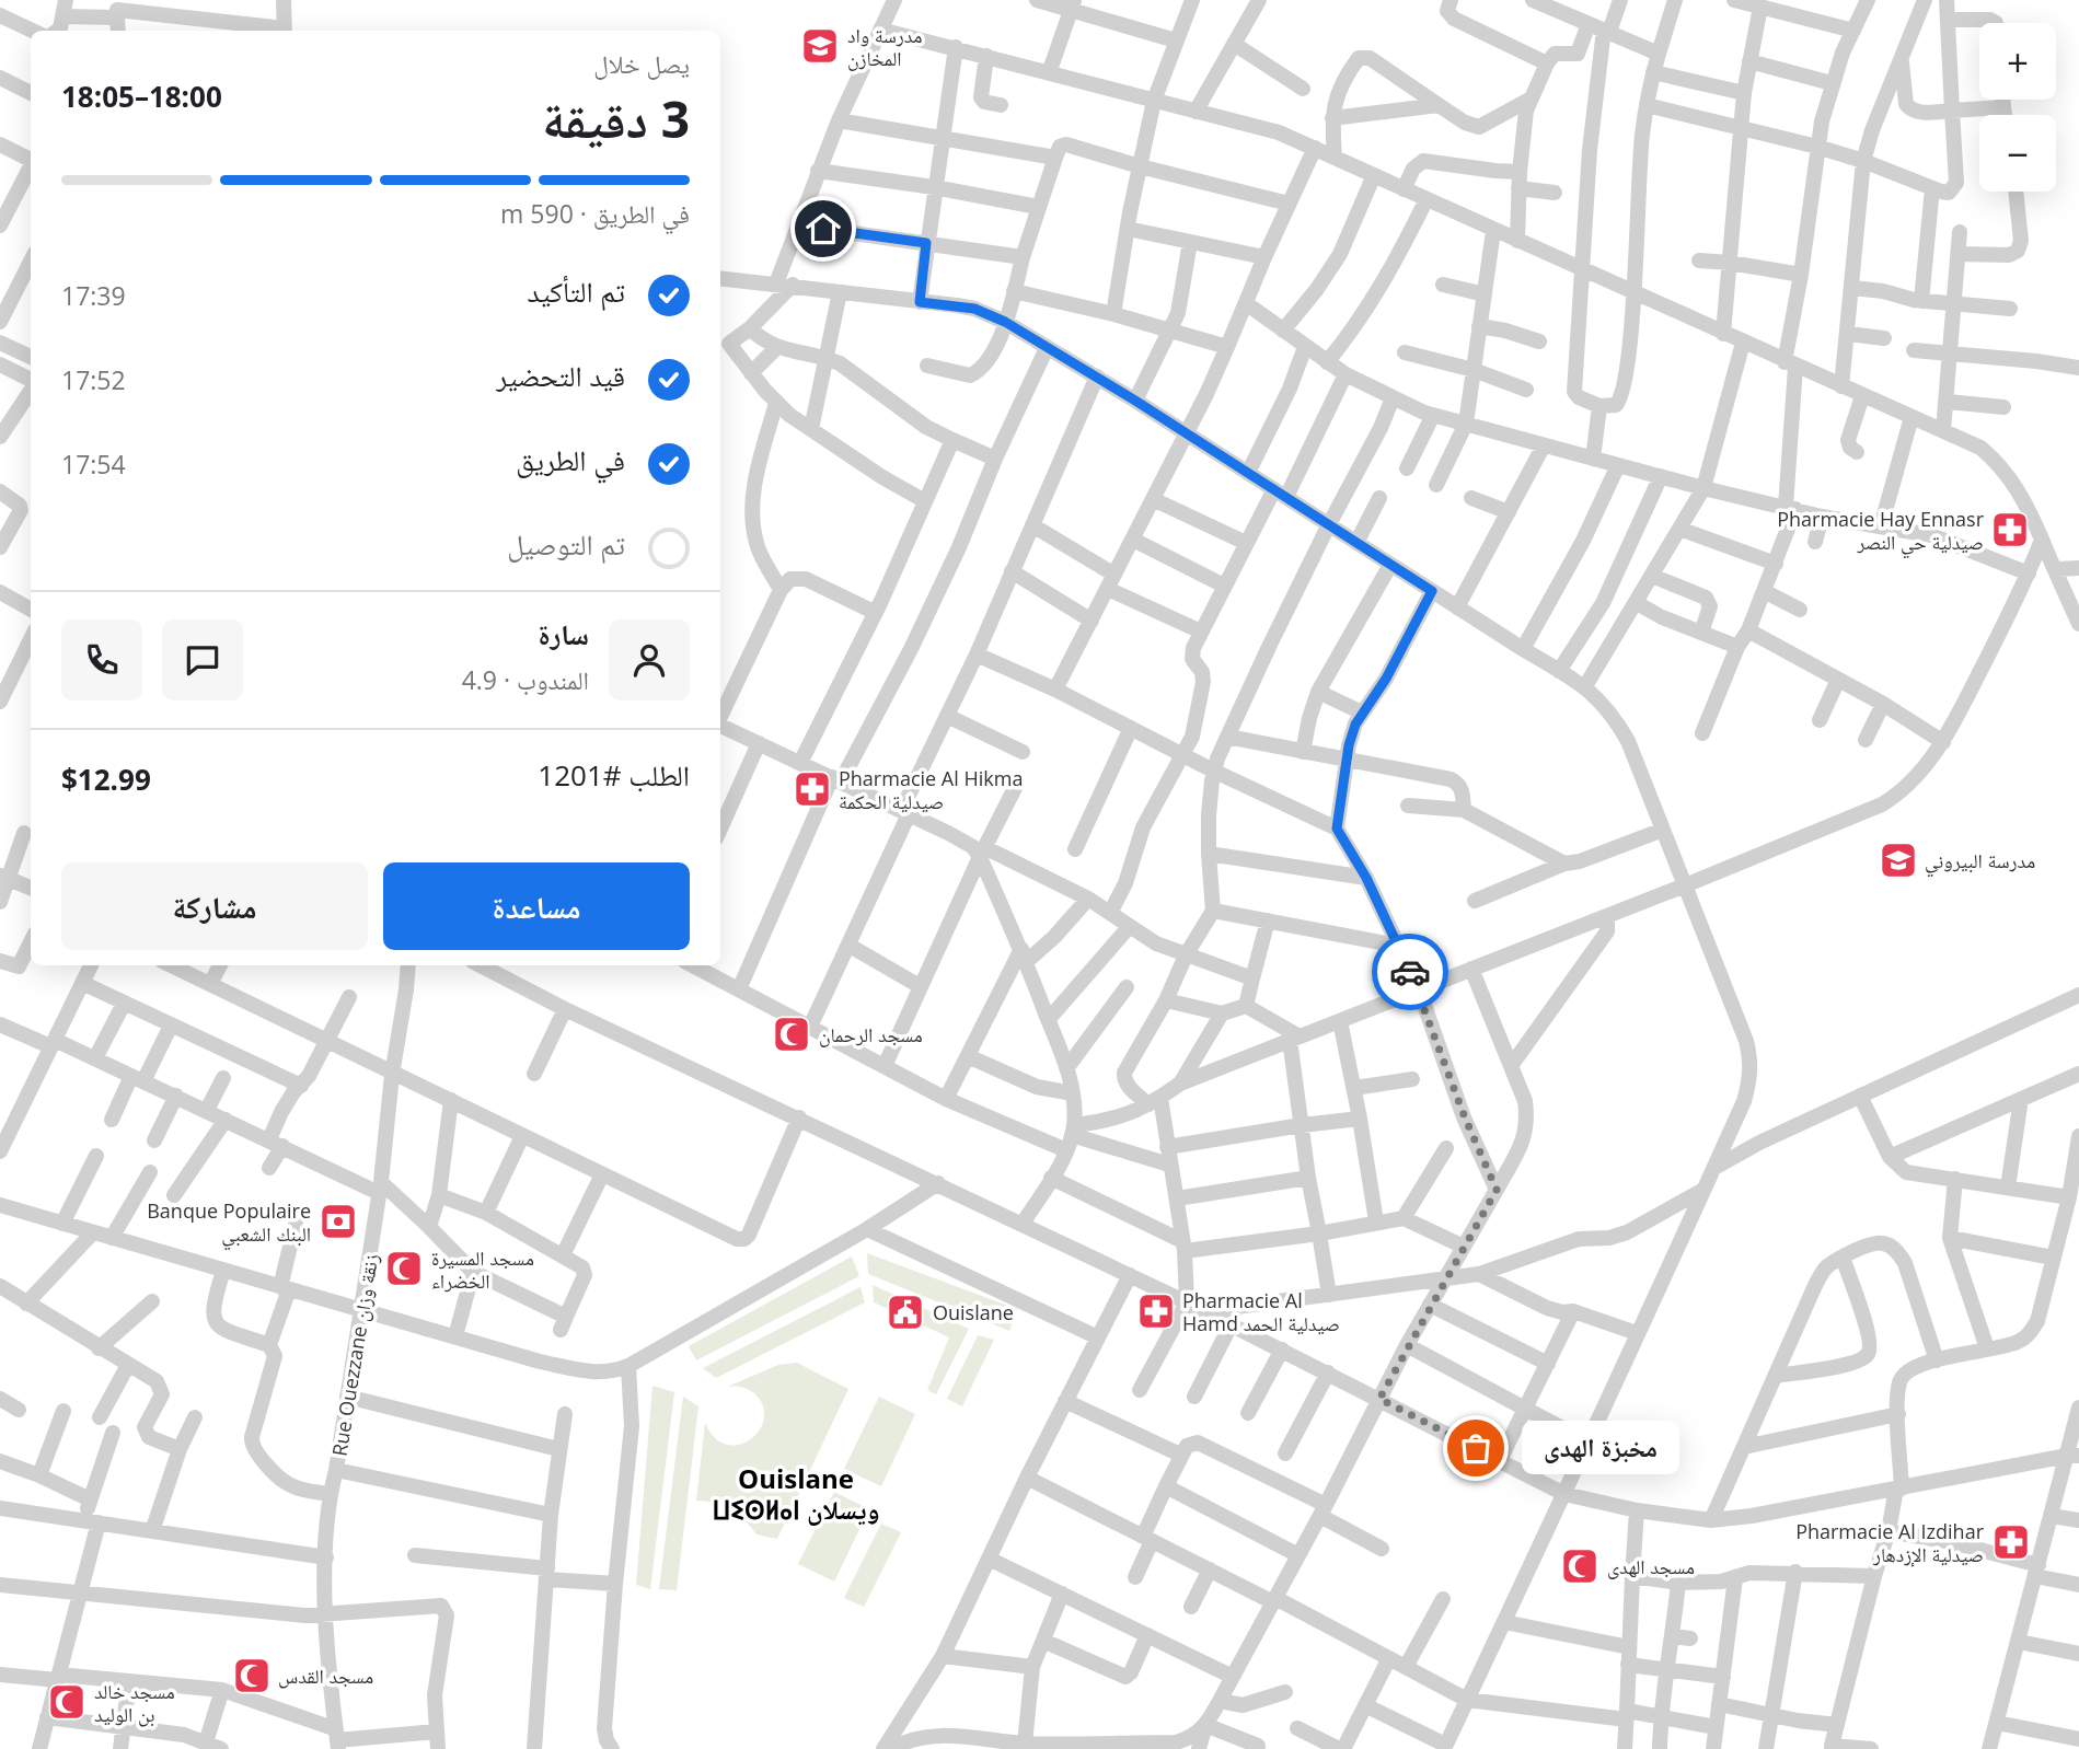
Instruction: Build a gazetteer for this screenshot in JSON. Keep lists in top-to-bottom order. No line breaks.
{"streets":{"street":["Rue Ouezzane زنقة وزان"]},"districts":["Ouislane ⵡⵉⵙⵍⴰⵏ ويسلان"],"places":{"school or university":["مدرسة واد المخازن","مدرسة البيروني"],"pharmacy":["Pharmacie Hay Ennasr صيدلية حي النصر","Pharmacie Al Hikma صيدلية الحكمة","Pharmacie Al Hamd صيدلية الحمد","Pharmacie Al Izdihar صيدلية الإزدهار"],"mosque":["مسجد الرحمان","مسجد المسيرة الخضراء","مسجد الهدى","مسجد القدس","مسجد خالد بن الوليد"],"bank":["Banque Populaire البنك الشعبي"],"public building":["Ouislane"],"other":["مخبزة الهدى"]},"page":{"map_buttons":["+","−"],"heading":["3 دقيقة","يصل خلال","18:00–18:05"],"panel":["سارة","المندوب · 4.9","الطلب #1201","$12.99"],"bar":"في الطريق · 590 m","list":[["تم التأكيد","17:39"],["قيد التحضير","17:52"],["في الطريق","17:54"],"تم التوصيل"],"buttons":["مساعدة","مشاركة"],"bubble":"مخبزة الهدى"}}
